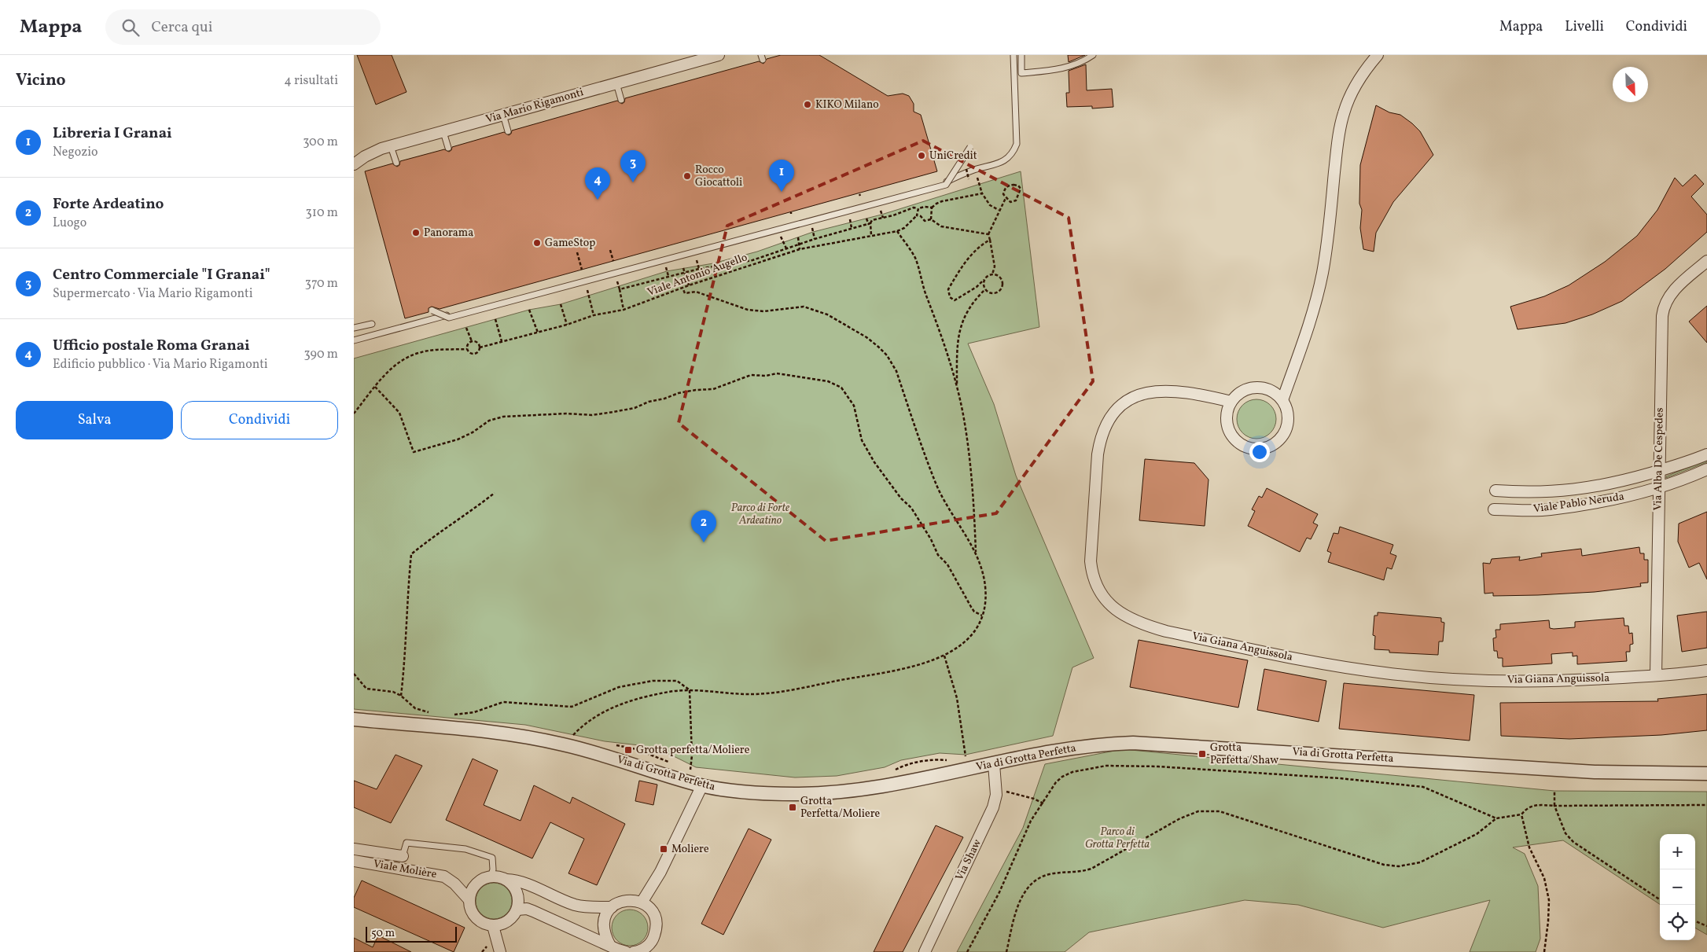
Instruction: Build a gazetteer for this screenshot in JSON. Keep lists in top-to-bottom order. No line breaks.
{"streets":{"street":["Via Mario Rigamonti","Via Alba De Cespedes","Viale Pablo Neruda","Via Giana Anguissola","Via di Grotta Perfetta","Via Shaw","Viale Molière"],"path":["Viale Antonio Augello"]},"crossings":[["Via Alba De Cespedes","Viale Pablo Neruda"],["Via Alba De Cespedes","Via Giana Anguissola"],["Via di Grotta Perfetta","Via Shaw"]],"parks":["Parco di Forte Ardeatino","Parco di Grotta Perfetta"],"places":{"other":["KIKO Milano","UniCredit","Rocco Giocattoli","Panorama","GameStop"],"transit":["Grotta perfetta/Moliere","Grotta Perfetta/Shaw","Grotta Perfetta/Moliere","Moliere"]},"scale_bar":"50 m","north":"bottom right","page":{"header":"Mappa","search":"Cerca qui","nav":["Mappa","Livelli","Condividi"],"heading":["Vicino","4 risultati"],"list":[{"mark":"1","name":"Libreria I Granai","note":"Negozio","value":"300 m"},{"mark":"2","name":"Forte Ardeatino","note":"Luogo","value":"310 m"},{"mark":"3","name":"Centro Commerciale \"I Granai\"","note":"Supermercato · Via Mario Rigamonti","value":"370 m"},{"mark":"4","name":"Ufficio postale Roma Granai","note":"Edificio pubblico · Via Mario Rigamonti","value":"390 m"}],"pins":["3","1","4","2"],"buttons":["Salva","Condividi"],"map_buttons":["+","−"],"scale":"50 m"}}
